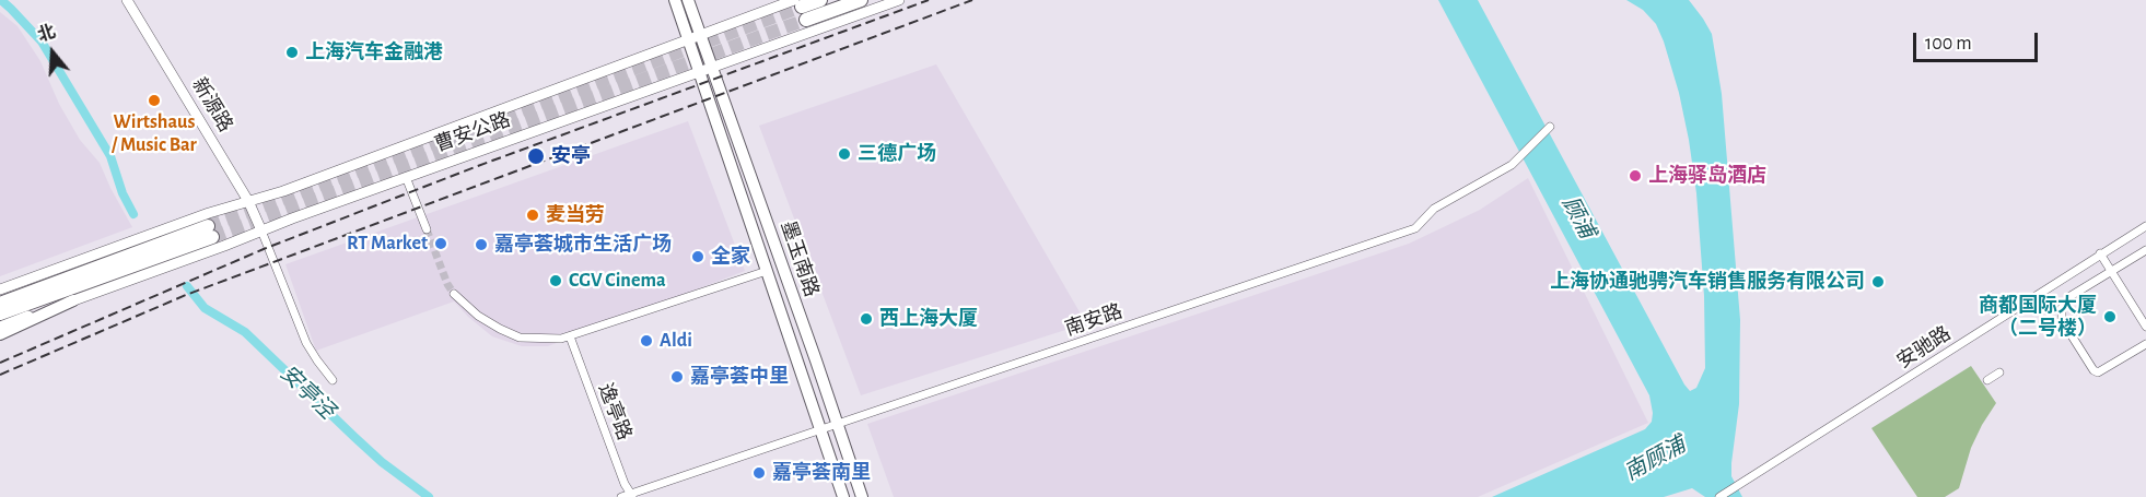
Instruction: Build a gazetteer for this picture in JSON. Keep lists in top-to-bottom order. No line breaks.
{"streets":{"main road":["新源路","曹安公路","墨玉南路"],"street":["南安路","安驰路","逸亭路"]},"crossings":[["新源路","曹安公路"],["曹安公路","墨玉南路"],["墨玉南路","南安路"],["南安路","逸亭路"]],"water":["顾浦","安亭泾","南顾浦"],"places":["上海汽车金融港","Wirtshaus / Music Bar","三德广场","安亭","上海驿岛酒店","麦当劳","RT Market","嘉亭荟城市生活广场","全家","CGV Cinema","上海协通驰骋汽车销售服务有限公司","商都国际大厦 （二号楼）","西上海大厦","Aldi","嘉亭荟中里","嘉亭荟南里"],"scale_bar":"100 m","north":"top"}
